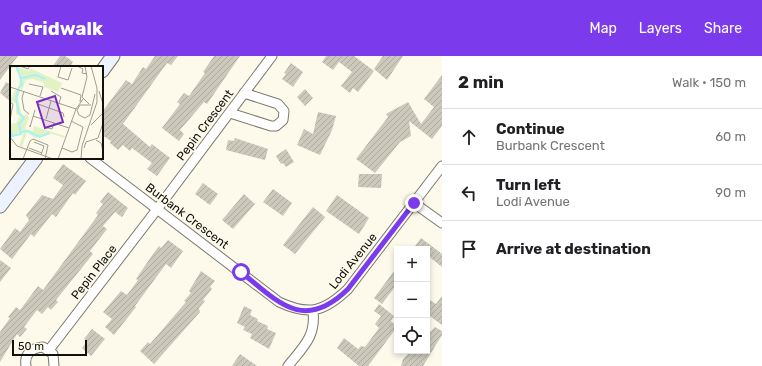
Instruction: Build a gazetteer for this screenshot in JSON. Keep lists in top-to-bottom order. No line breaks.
{"streets":{"street":["Pepin Crescent","Burbank Crescent","Lodi Avenue","Pepin Place"]},"crossings":[["Pepin Crescent","Burbank Crescent"],["Pepin Crescent","Pepin Place"],["Burbank Crescent","Lodi Avenue"],["Burbank Crescent","Pepin Place"]],"scale_bar":"50 m","page":{"header":"Gridwalk","nav":["Map","Layers","Share"],"heading":["2 min","Walk · 150 m"],"list":[["Continue","Burbank Crescent","60 m"],["Turn left","Lodi Avenue","90 m"],"Arrive at destination"],"map_buttons":["+","−"],"scale":"50 m"}}
